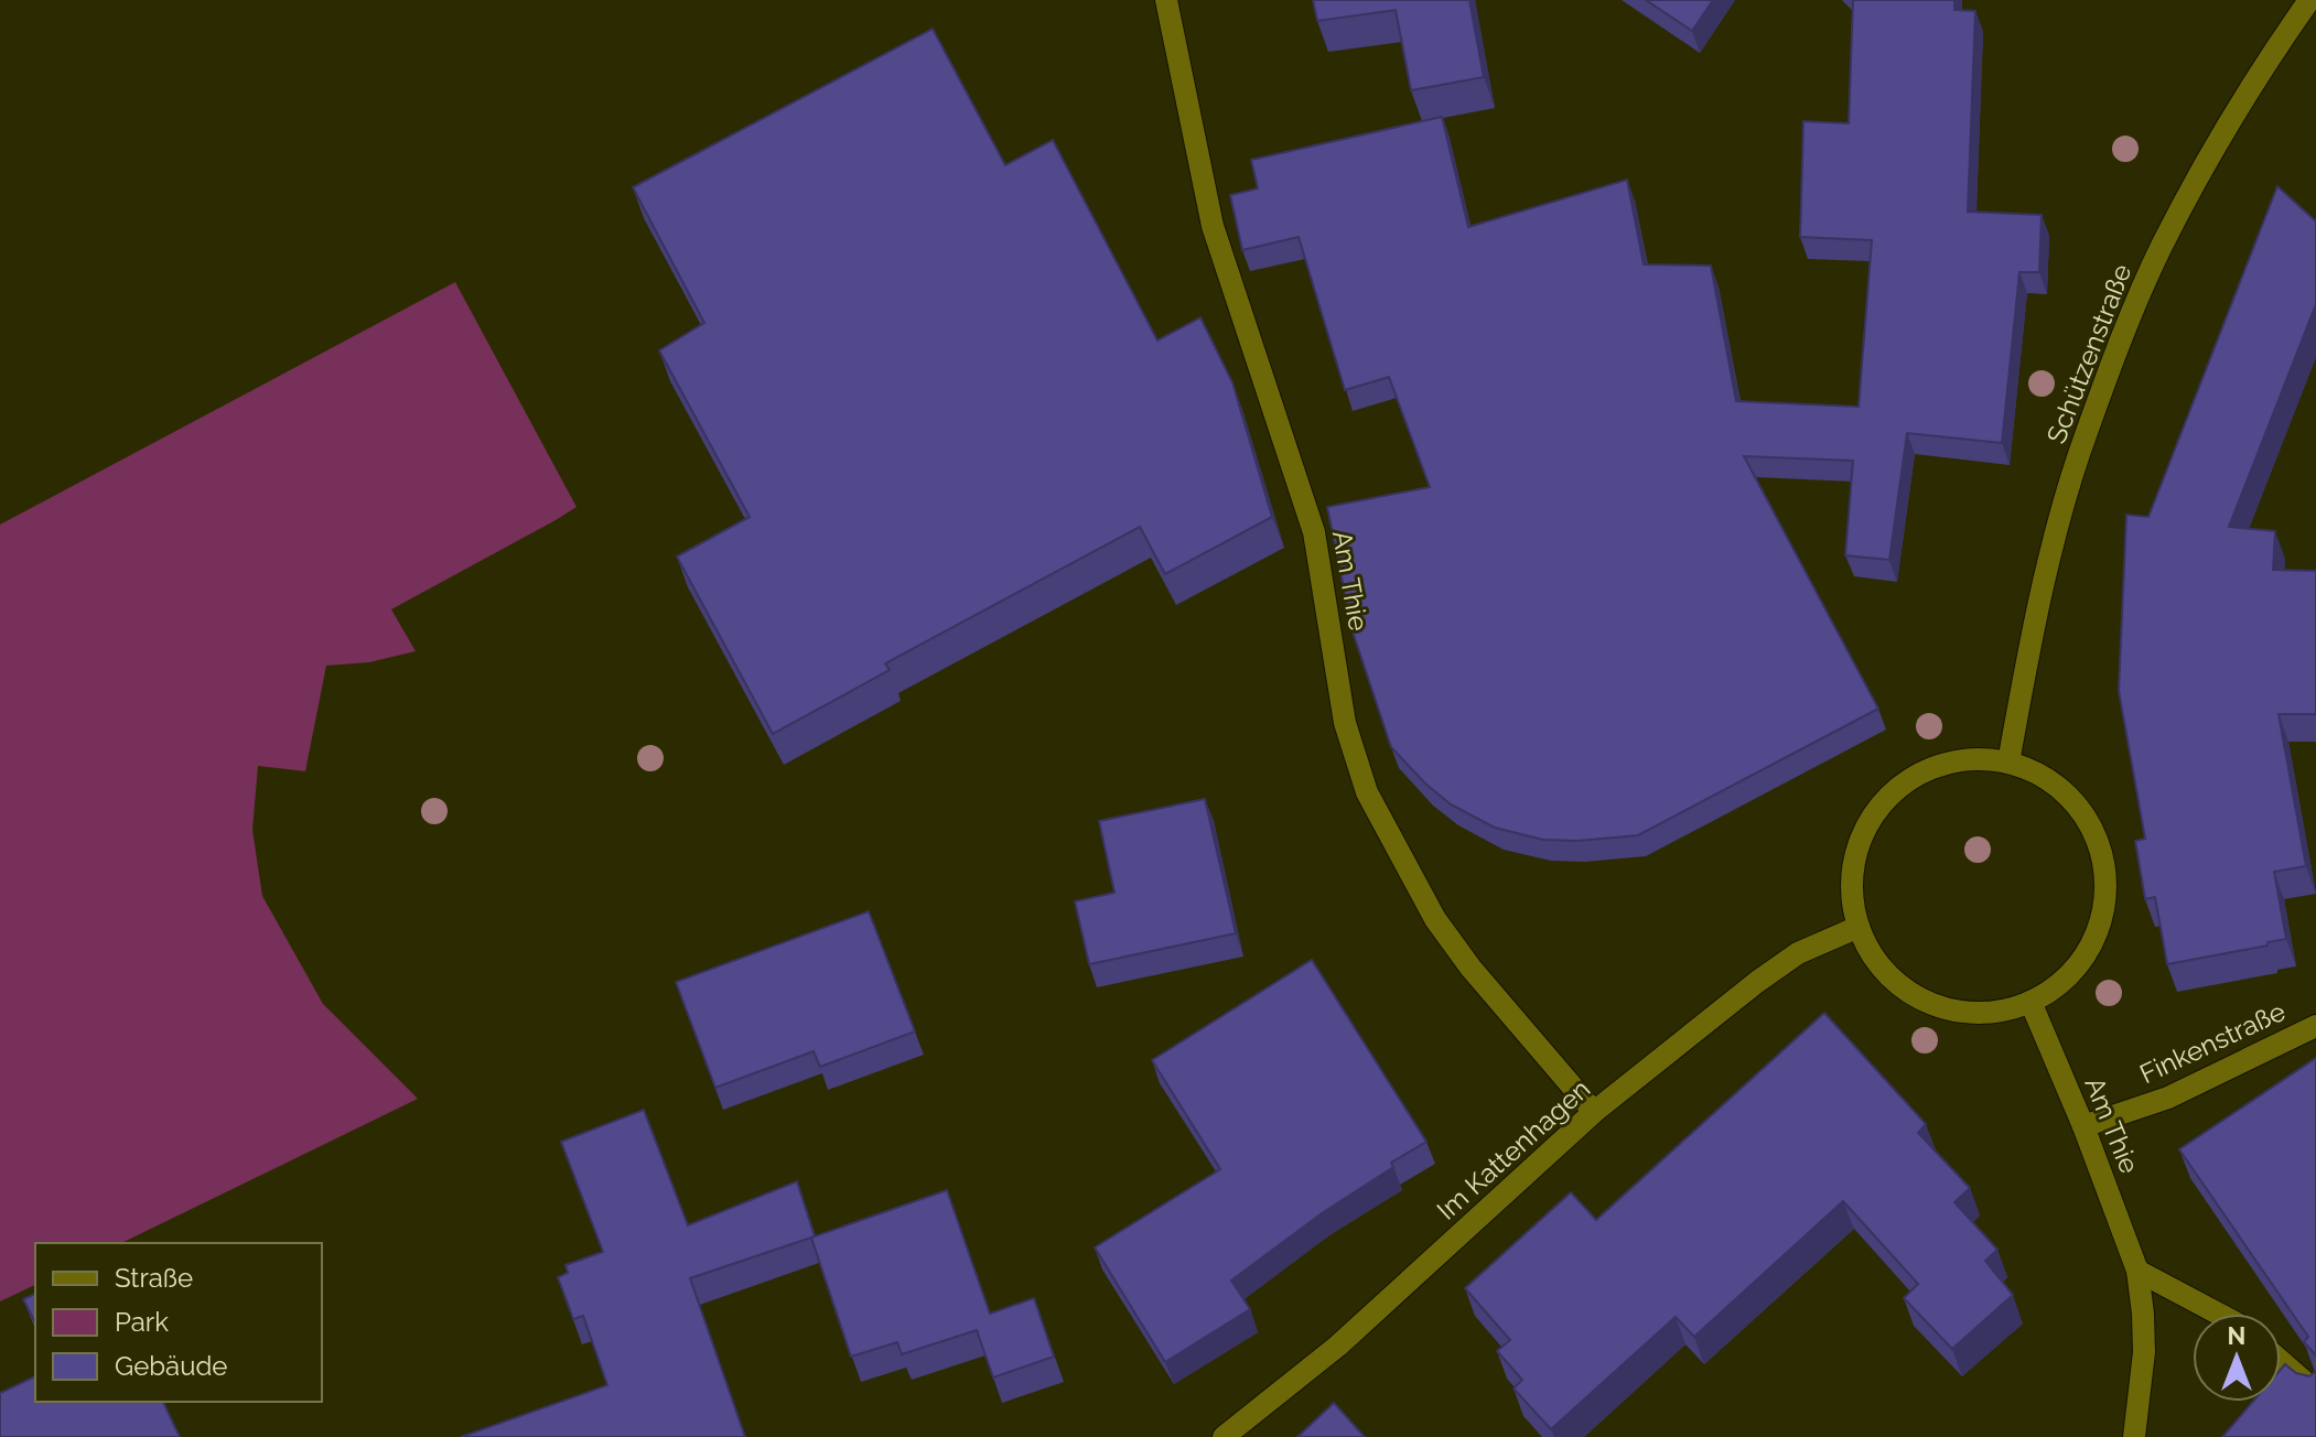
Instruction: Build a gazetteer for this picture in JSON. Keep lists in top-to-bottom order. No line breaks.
{"streets":{"street":["Schützenstraße","Am Thie","Finkenstraße","Im Kattenhagen"]},"crossings":[["Schützenstraße","Am Thie"],["Schützenstraße","Im Kattenhagen"],["Am Thie","Finkenstraße"],["Am Thie","Im Kattenhagen"]],"legend":["Straße","Park","Gebäude"],"north":"top"}
